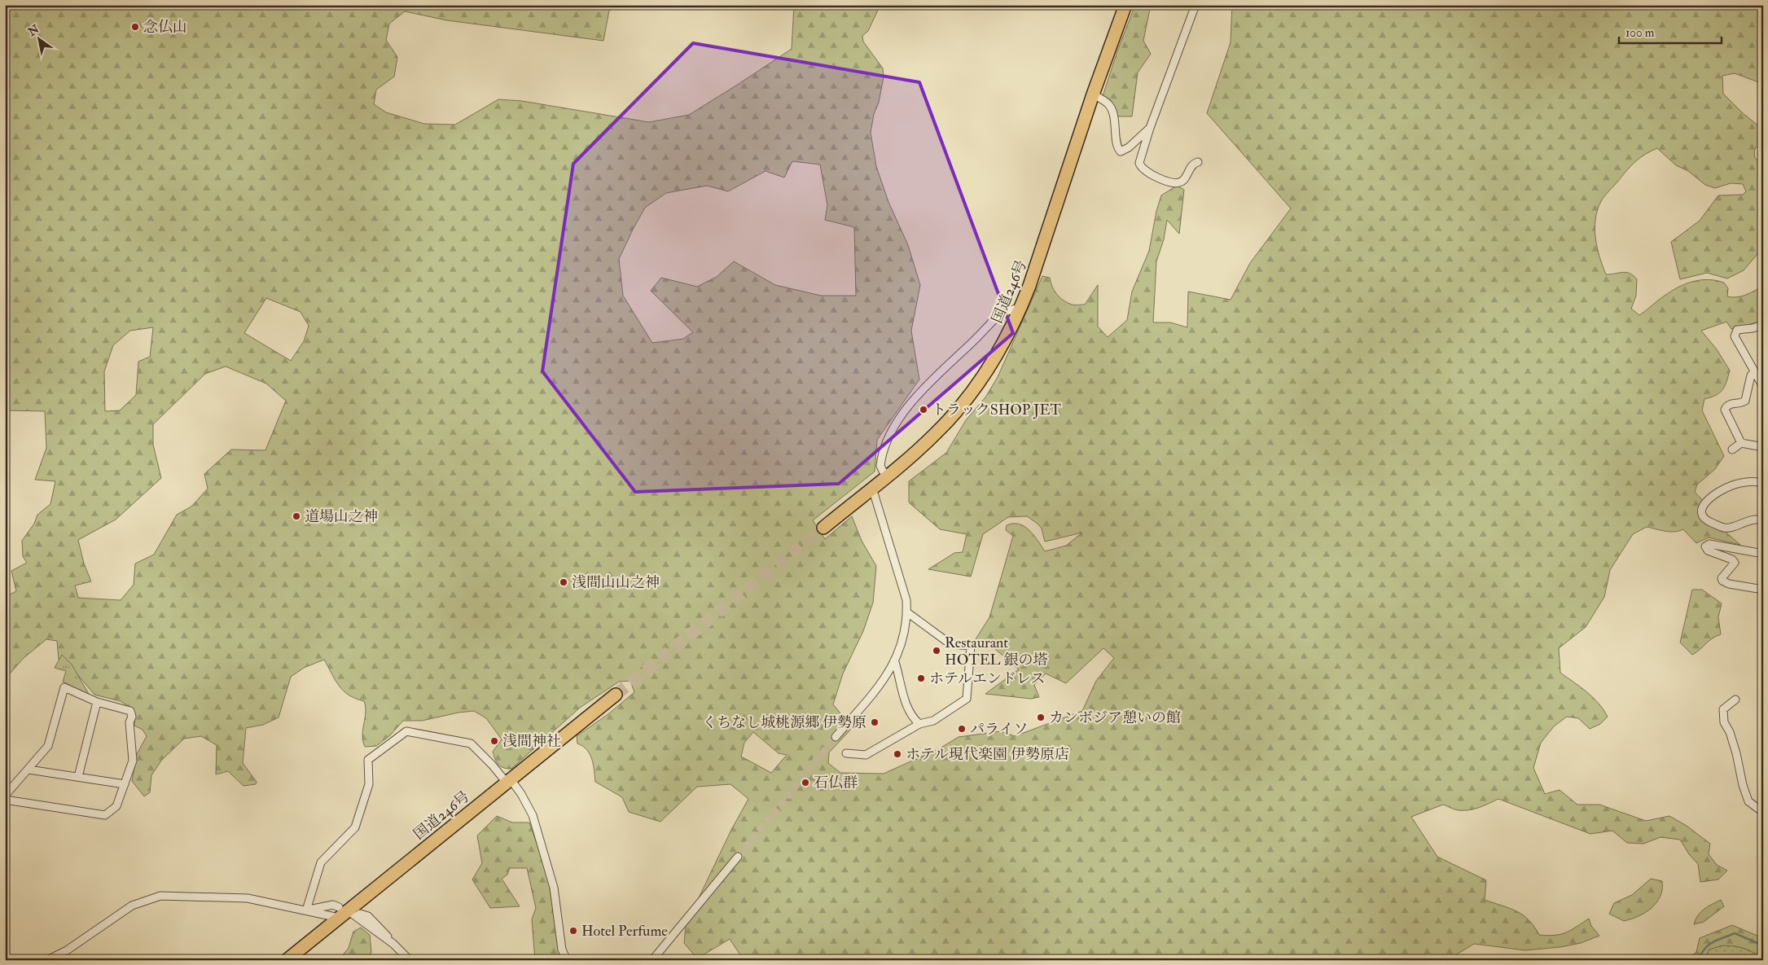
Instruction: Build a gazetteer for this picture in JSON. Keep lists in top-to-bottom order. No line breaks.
{"streets":{"highway":["国道246号"]},"places":["念仏山","トラックSHOP JET","道場山之神","浅間山山之神","Restaurant HOTEL 銀の塔","ホテルエンドレス","カンボジア憩いの館","くちなし城桃源郷 伊勢原","パライソ","浅間神社","ホテル現代楽園 伊勢原店","石仏群","Hotel Perfume"],"scale_bar":"100 m","north":"top left"}
